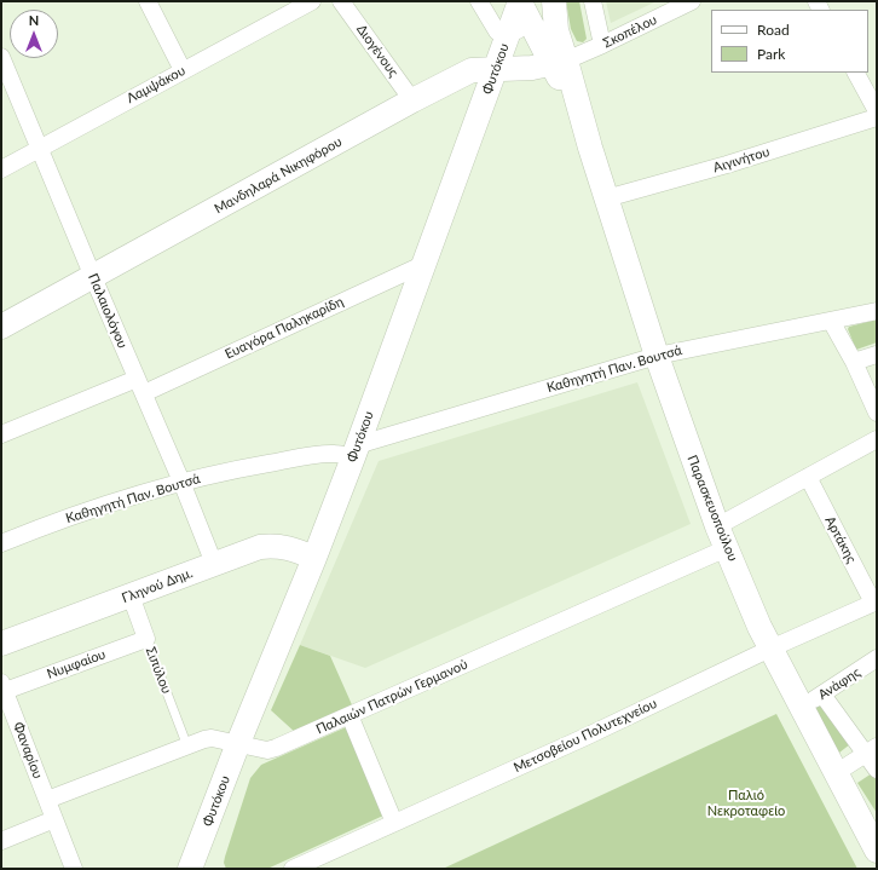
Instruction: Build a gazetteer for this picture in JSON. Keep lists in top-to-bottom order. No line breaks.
{"streets":{"street":["Σκοπέλου","Διογένους","Φυτόκου","Λαμψάκου","Αιγινήτου","Μανδηλαρά Νικηφόρου","Παλαιολόγου","Ευαγόρα Παληκαρίδη","Καθηγητή Παν. Βουτσά","Παρασκευοπούλου","Αρτάκης","Γληνού Δημ.","Νυμφαίου","Σιπύλου","Ανάφης","Παλαιών Πατρών Γερμανού","Μετσοβείου Πολυτεχνείου","Φαναρίου"]},"crossings":[["Σκοπέλου","Μανδηλαρά Νικηφόρου"],["Σκοπέλου","Παρασκευοπούλου"],["Διογένους","Μανδηλαρά Νικηφόρου"],["Φυτόκου","Μανδηλαρά Νικηφόρου"],["Φυτόκου","Ευαγόρα Παληκαρίδη"],["Φυτόκου","Καθηγητή Παν. Βουτσά"],["Φυτόκου","Παρασκευοπούλου"],["Φυτόκου","Γληνού Δημ."],["Φυτόκου","Παλαιών Πατρών Γερμανού"],["Λαμψάκου","Παλαιολόγου"],["Αιγινήτου","Παρασκευοπούλου"],["Μανδηλαρά Νικηφόρου","Παλαιολόγου"],["Μανδηλαρά Νικηφόρου","Παρασκευοπούλου"],["Παλαιολόγου","Ευαγόρα Παληκαρίδη"],["Παλαιολόγου","Καθηγητή Παν. Βουτσά"],["Παλαιολόγου","Γληνού Δημ."],["Καθηγητή Παν. Βουτσά","Παρασκευοπούλου"],["Παρασκευοπούλου","Ανάφης"],["Παρασκευοπούλου","Παλαιών Πατρών Γερμανού"],["Παρασκευοπούλου","Μετσοβείου Πολυτεχνείου"],["Αρτάκης","Μετσοβείου Πολυτεχνείου"],["Γληνού Δημ.","Σιπύλου"],["Νυμφαίου","Σιπύλου"],["Νυμφαίου","Φαναρίου"],["Σιπύλου","Παλαιών Πατρών Γερμανού"],["Παλαιών Πατρών Γερμανού","Φαναρίου"]],"parks":["Παλιό Νεκροταφείο"],"legend":["Road","Park"],"north":"top"}
